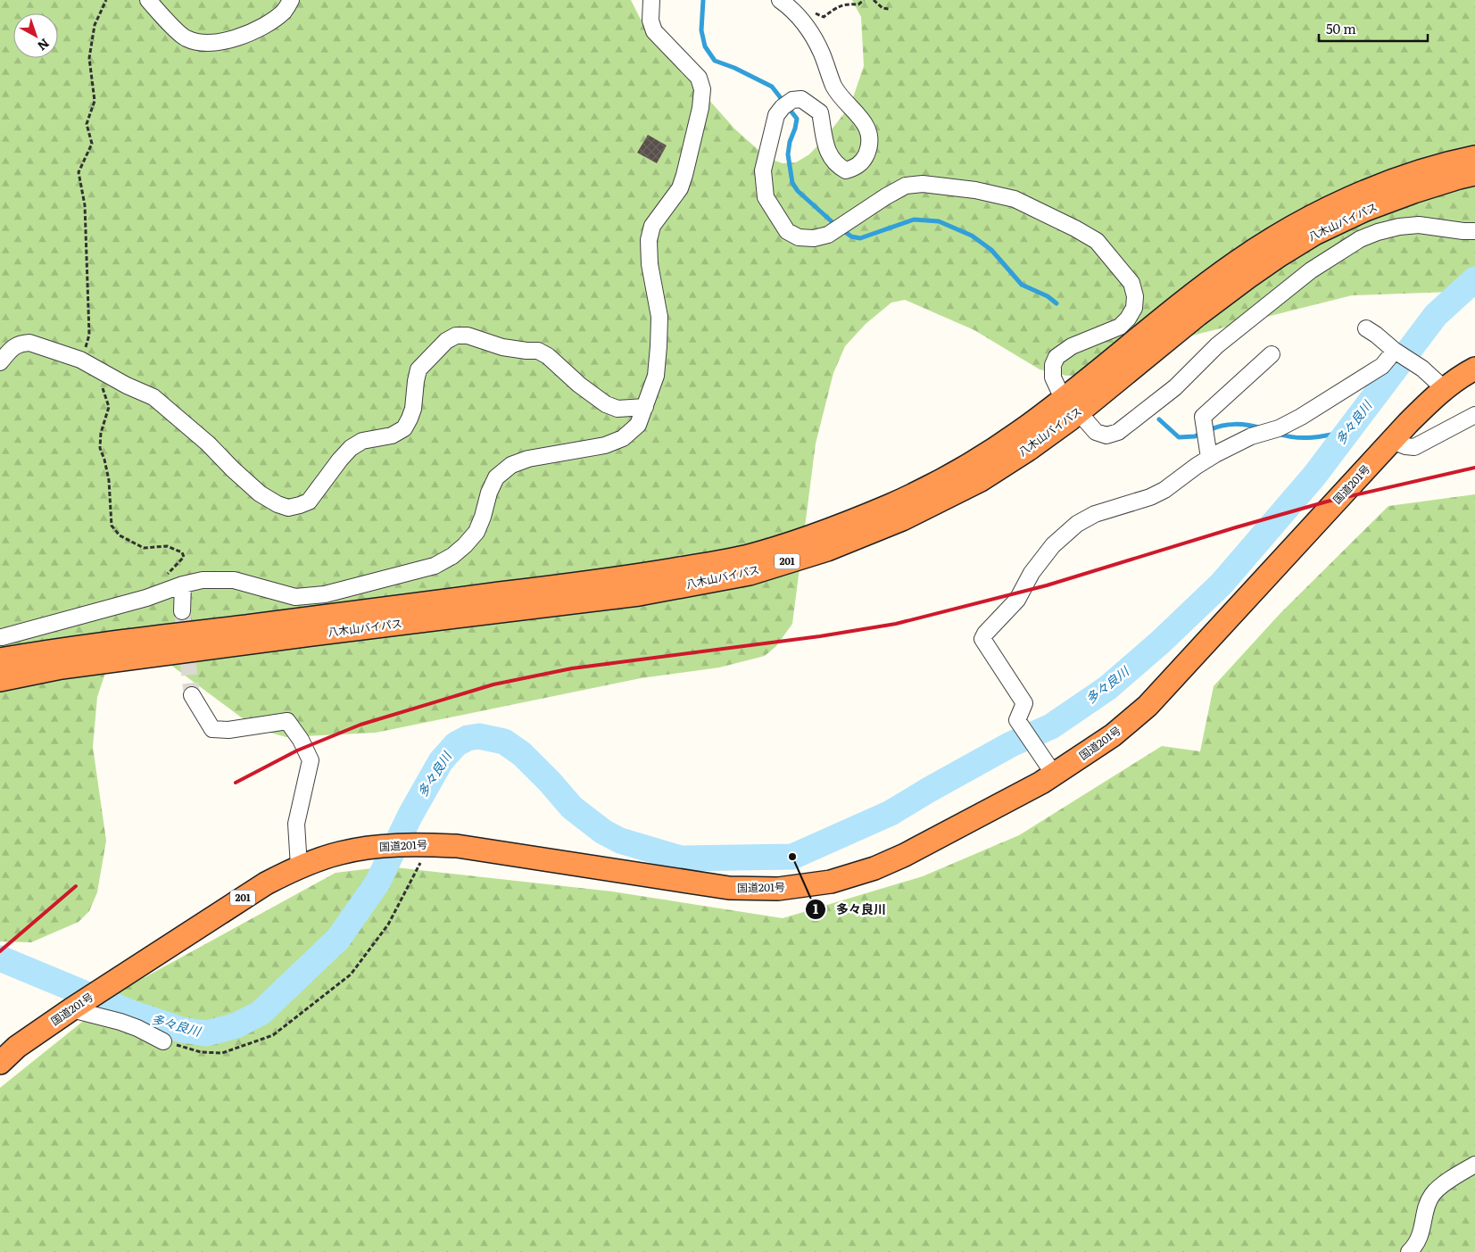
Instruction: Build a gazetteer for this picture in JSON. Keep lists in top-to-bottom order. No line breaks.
{"streets":{"highway":["八木山バイパス","国道201号","201"]},"water":["多々良川"],"places":["多々良川"],"scale_bar":"50 m","north":"bottom right"}
